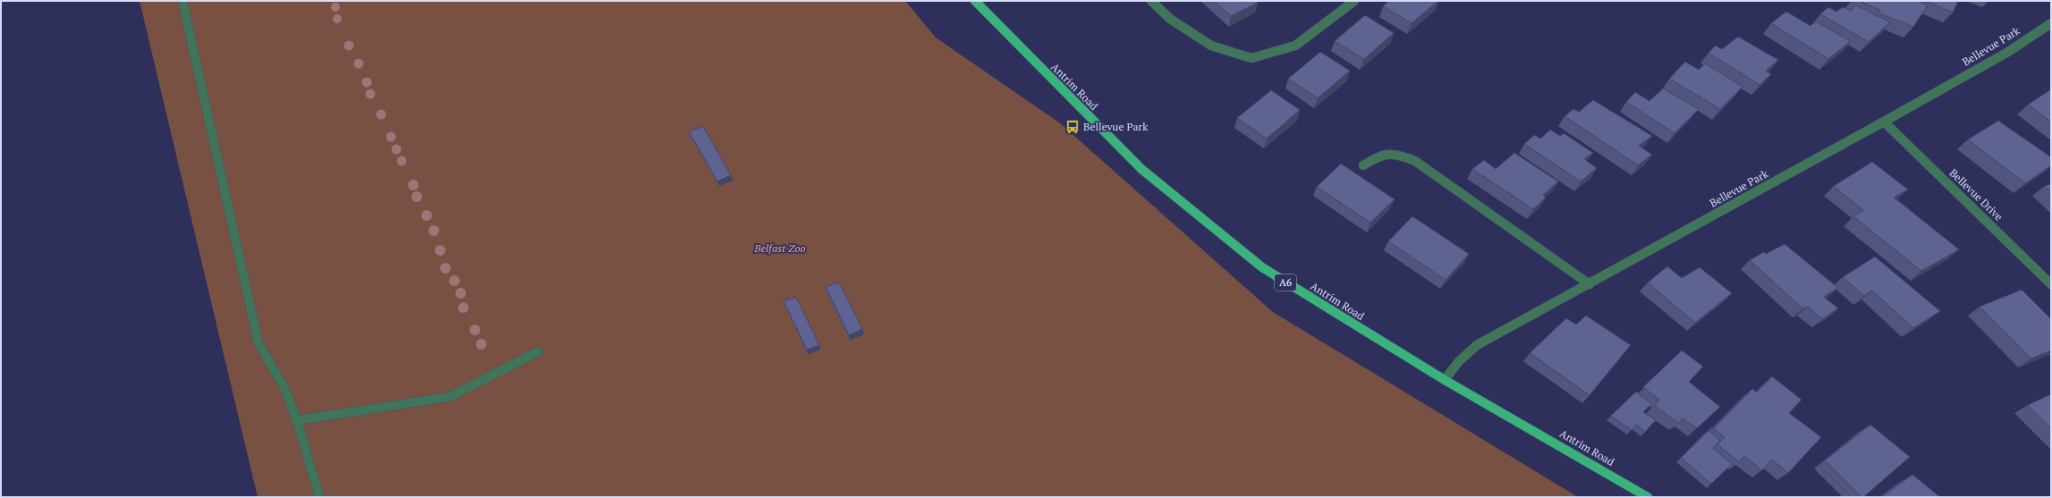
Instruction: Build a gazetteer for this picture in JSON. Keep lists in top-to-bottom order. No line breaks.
{"streets":{"main road":["Antrim Road","A6"],"street":["Bellevue Park","Bellevue Drive"]},"crossings":[["Bellevue Park","Antrim Road"],["Bellevue Park","Bellevue Drive"]],"parks":["Belfast Zoo"],"places":{"bus stop":["Bellevue Park"]}}
